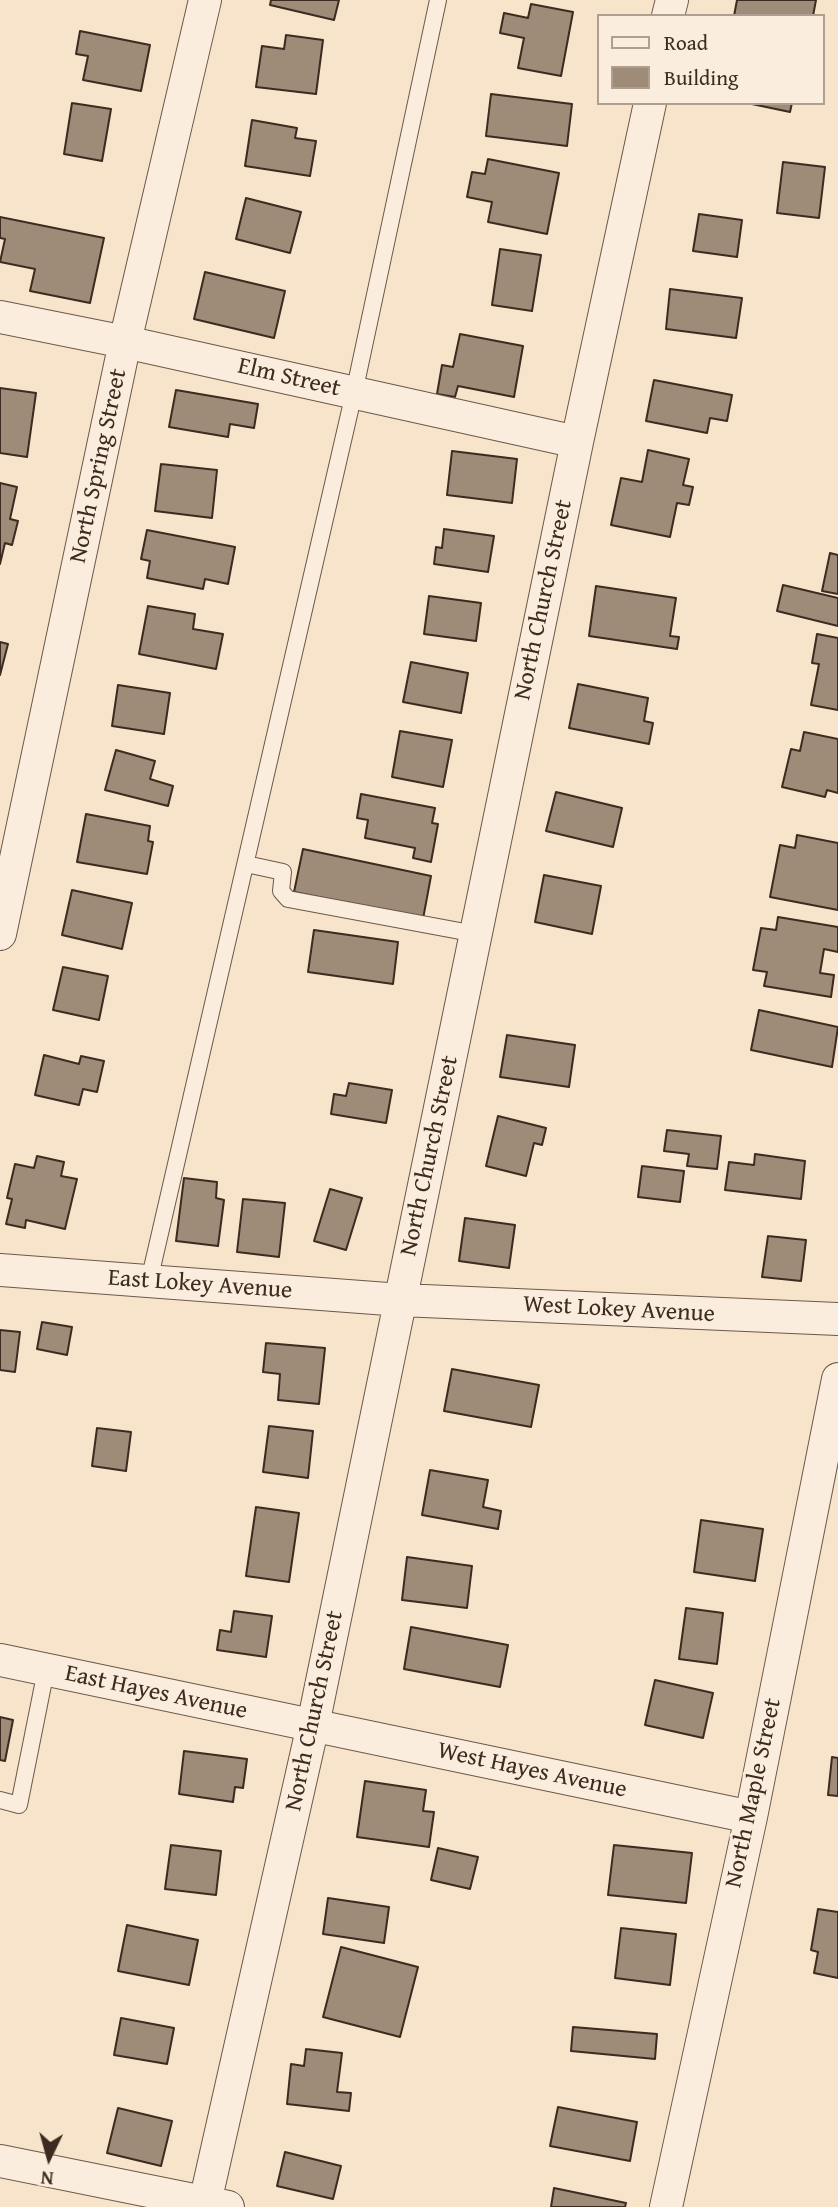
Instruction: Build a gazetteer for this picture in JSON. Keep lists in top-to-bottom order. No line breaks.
{"streets":{"street":["Elm Street","North Spring Street","North Church Street","East Lokey Avenue","West Lokey Avenue","East Hayes Avenue","West Hayes Avenue","North Maple Street"]},"crossings":[["Elm Street","North Spring Street"],["Elm Street","North Church Street"],["North Church Street","East Lokey Avenue"],["North Church Street","West Lokey Avenue"],["North Church Street","East Hayes Avenue"],["North Church Street","West Hayes Avenue"],["East Lokey Avenue","West Lokey Avenue"],["East Hayes Avenue","West Hayes Avenue"],["West Hayes Avenue","North Maple Street"]],"legend":["Road","Building"],"north":"bottom"}
